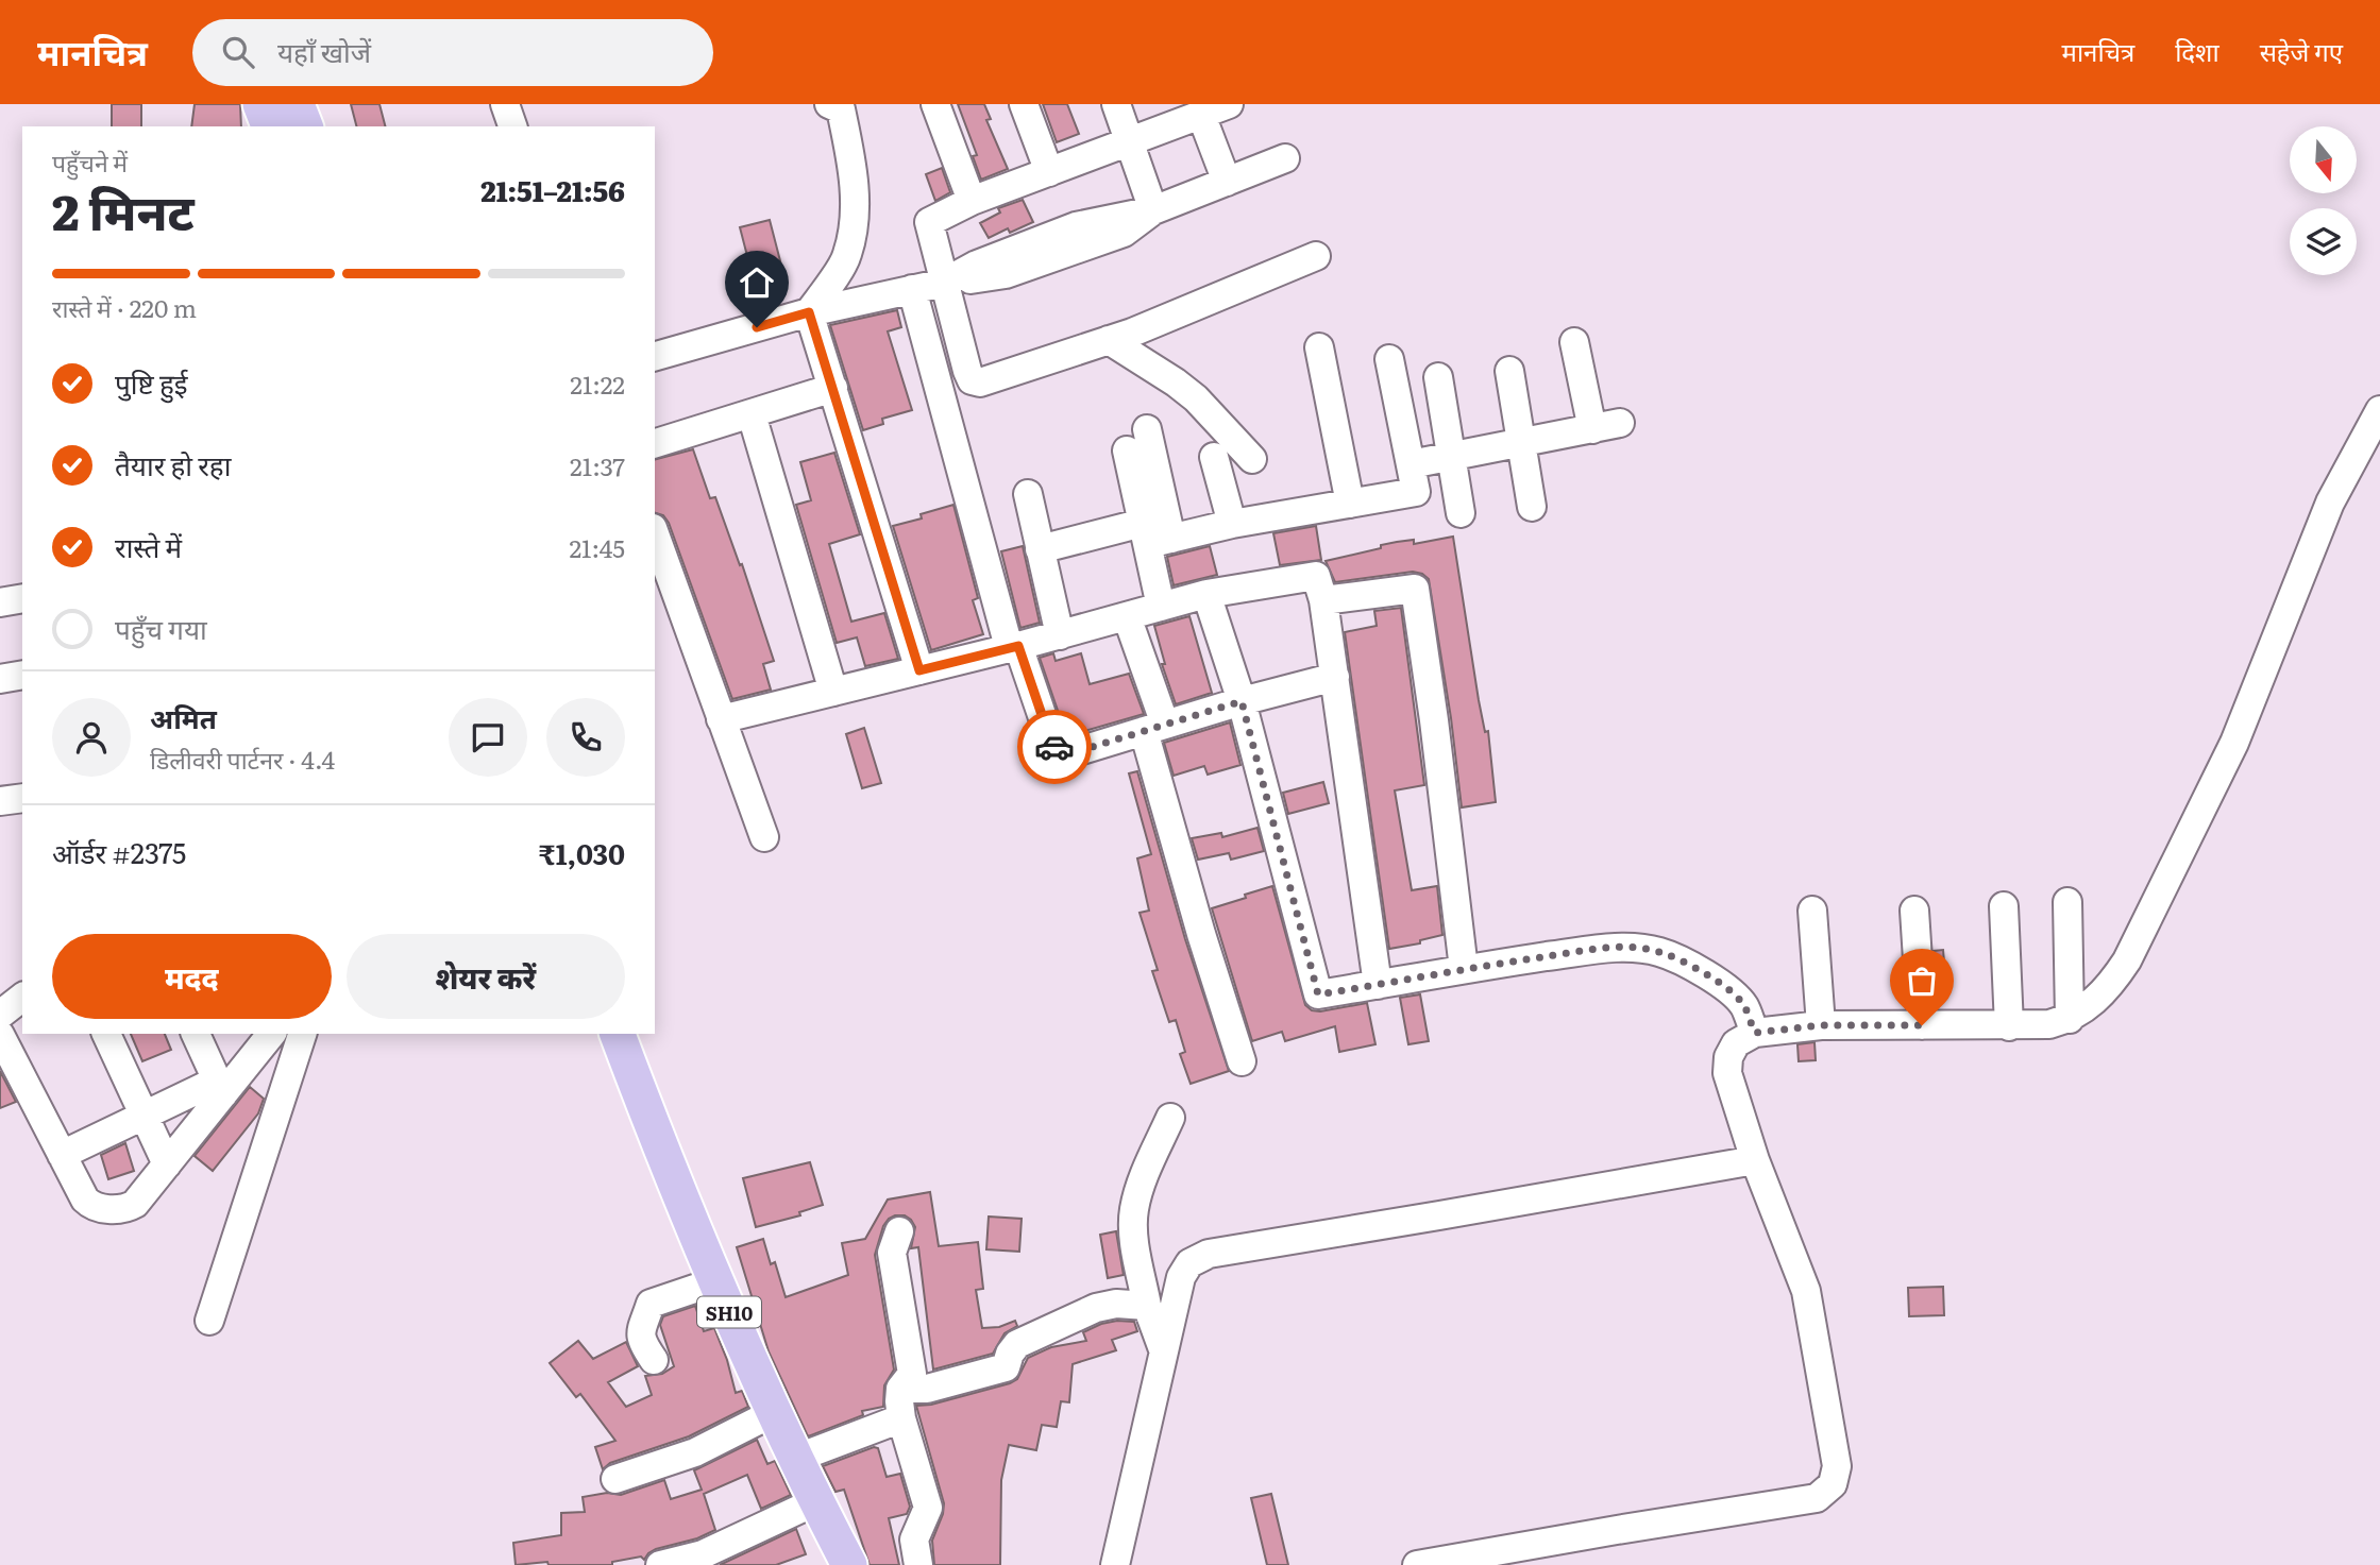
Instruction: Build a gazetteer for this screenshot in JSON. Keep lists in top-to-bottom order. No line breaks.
{"streets":{"main road":["SH10"]},"north":"bottom","page":{"header":"मानचित्र","search":"यहाँ खोजें","nav":["मानचित्र","दिशा","सहेजे गए"],"heading":["2 मिनट","पहुँचने में","21:51–21:56"],"panel":["अमित","डिलीवरी पार्टनर · 4.4","ऑर्डर #2375","₹1,030"],"bar":"रास्ते में · 220 m","list":[["पुष्टि हुई","21:22"],["तैयार हो रहा","21:37"],["रास्ते में","21:45"],"पहुँच गया"],"buttons":["मदद","शेयर करें"]}}
